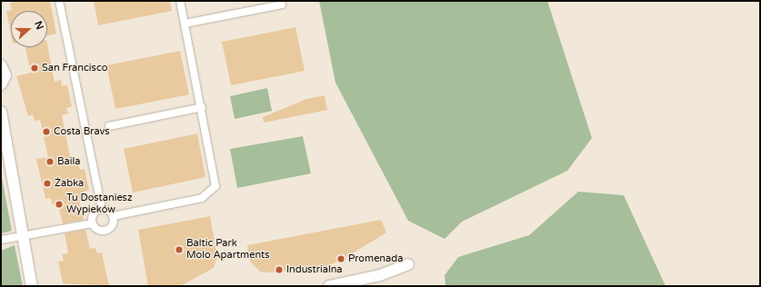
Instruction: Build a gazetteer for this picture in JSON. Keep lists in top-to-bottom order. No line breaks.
{"places":["San Francisco","Costa Bravs","Baila","Żabka","Tu Dostaniesz Wypieków","Baltic Park Molo Apartments","Promenada","Industrialna"],"north":"right"}
